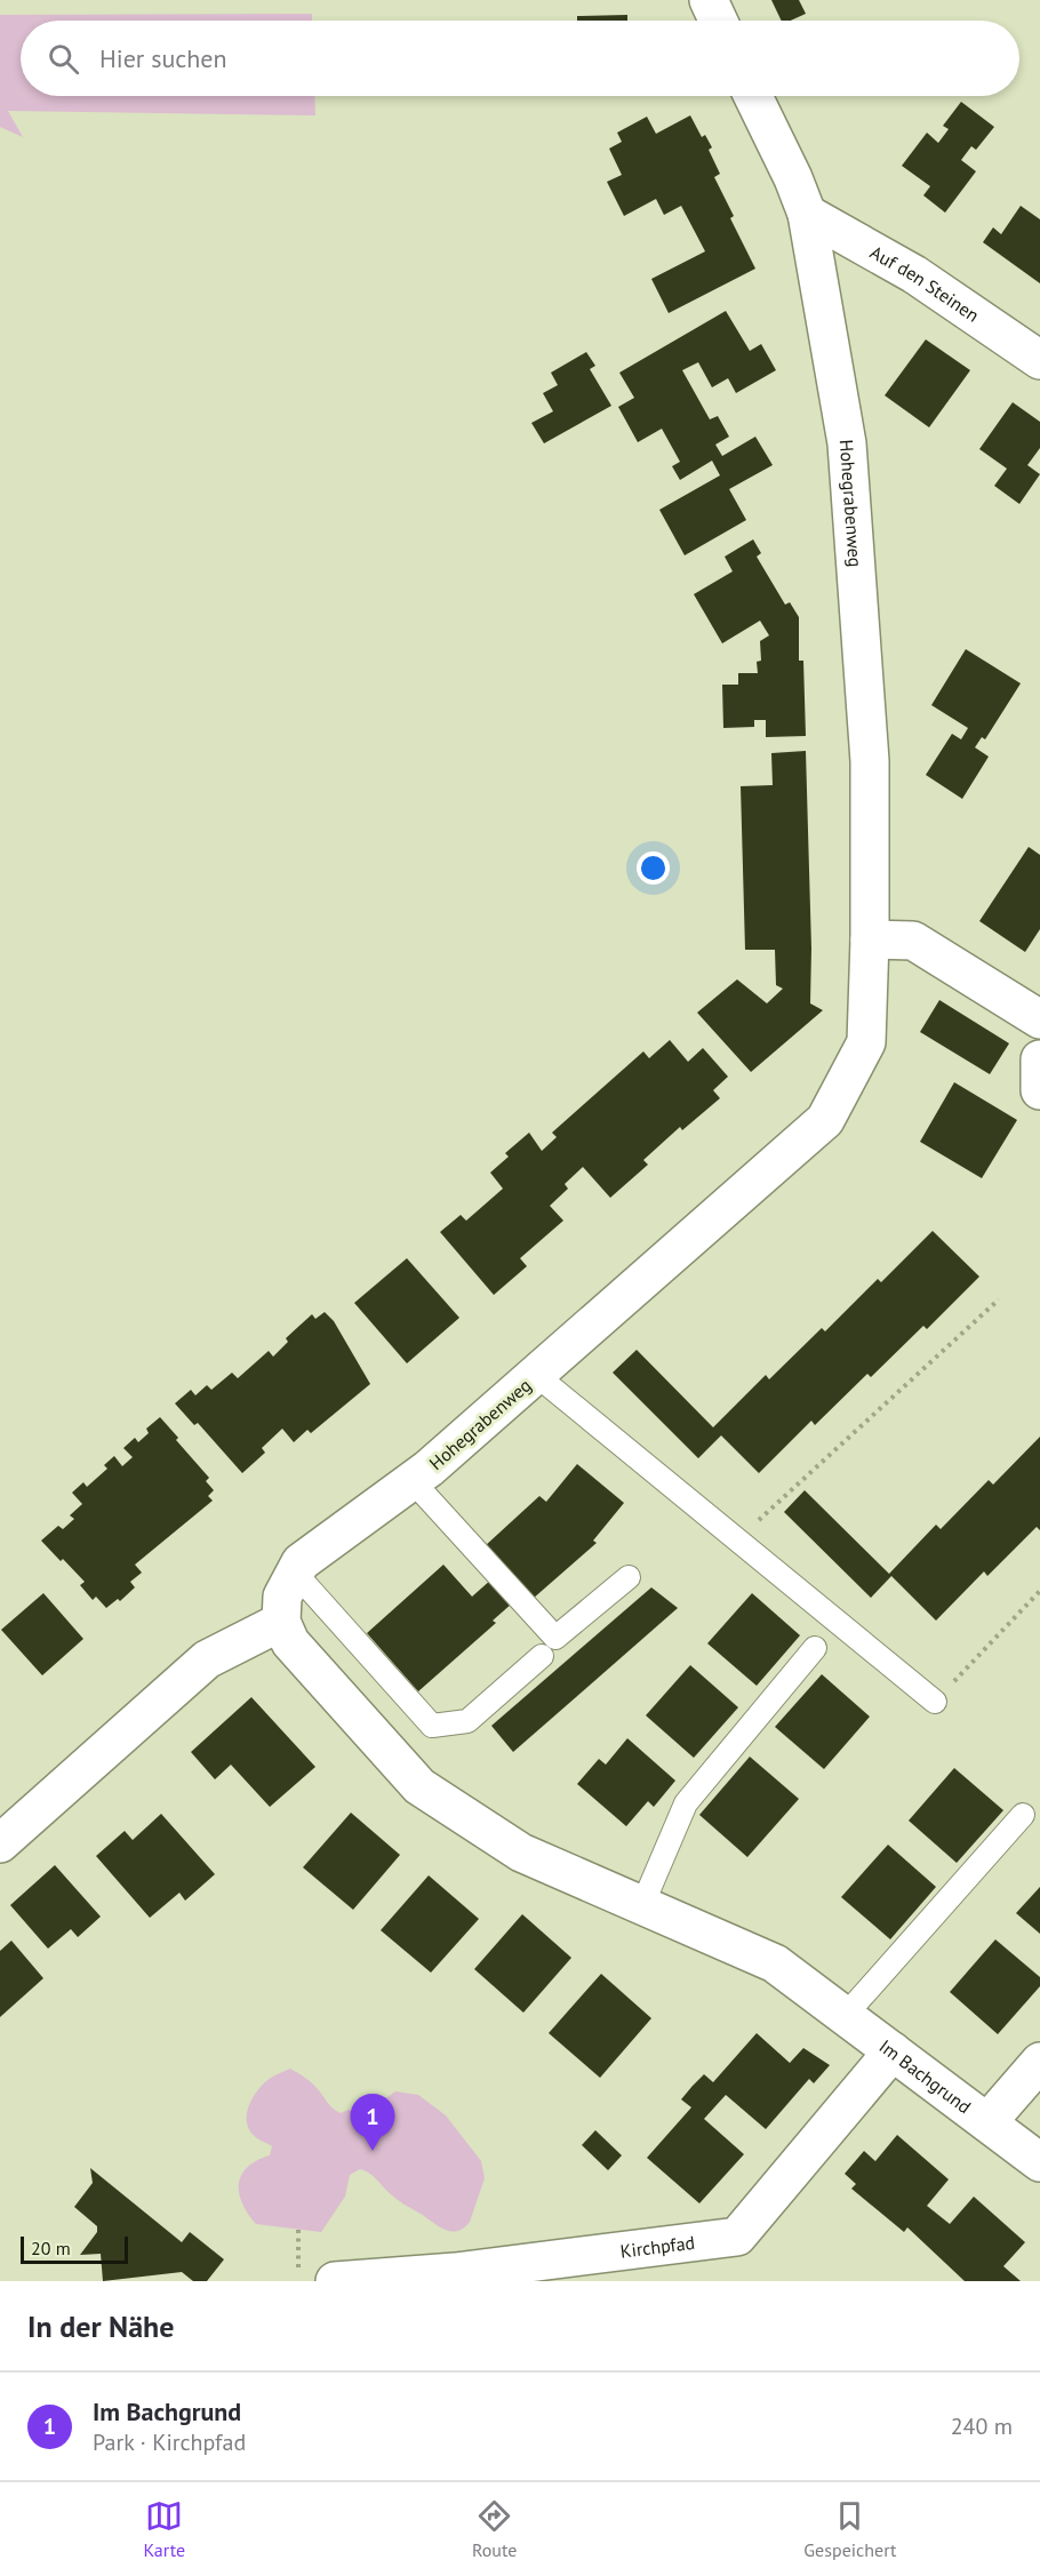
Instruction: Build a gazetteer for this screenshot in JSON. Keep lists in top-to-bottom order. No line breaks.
{"streets":{"street":["Auf den Steinen","Hohegrabenweg","Im Bachgrund","Kirchpfad"]},"crossings":[["Auf den Steinen","Hohegrabenweg"],["Hohegrabenweg","Im Bachgrund"],["Im Bachgrund","Kirchpfad"]],"scale_bar":"20 m","page":{"search":"Hier suchen","pins":"1","scale":"20 m","heading":"In der Nähe","list":[{"mark":"1","name":"Im Bachgrund","note":"Park · Kirchpfad","value":"240 m"}],"nav":["Karte","Route","Gespeichert"]}}
